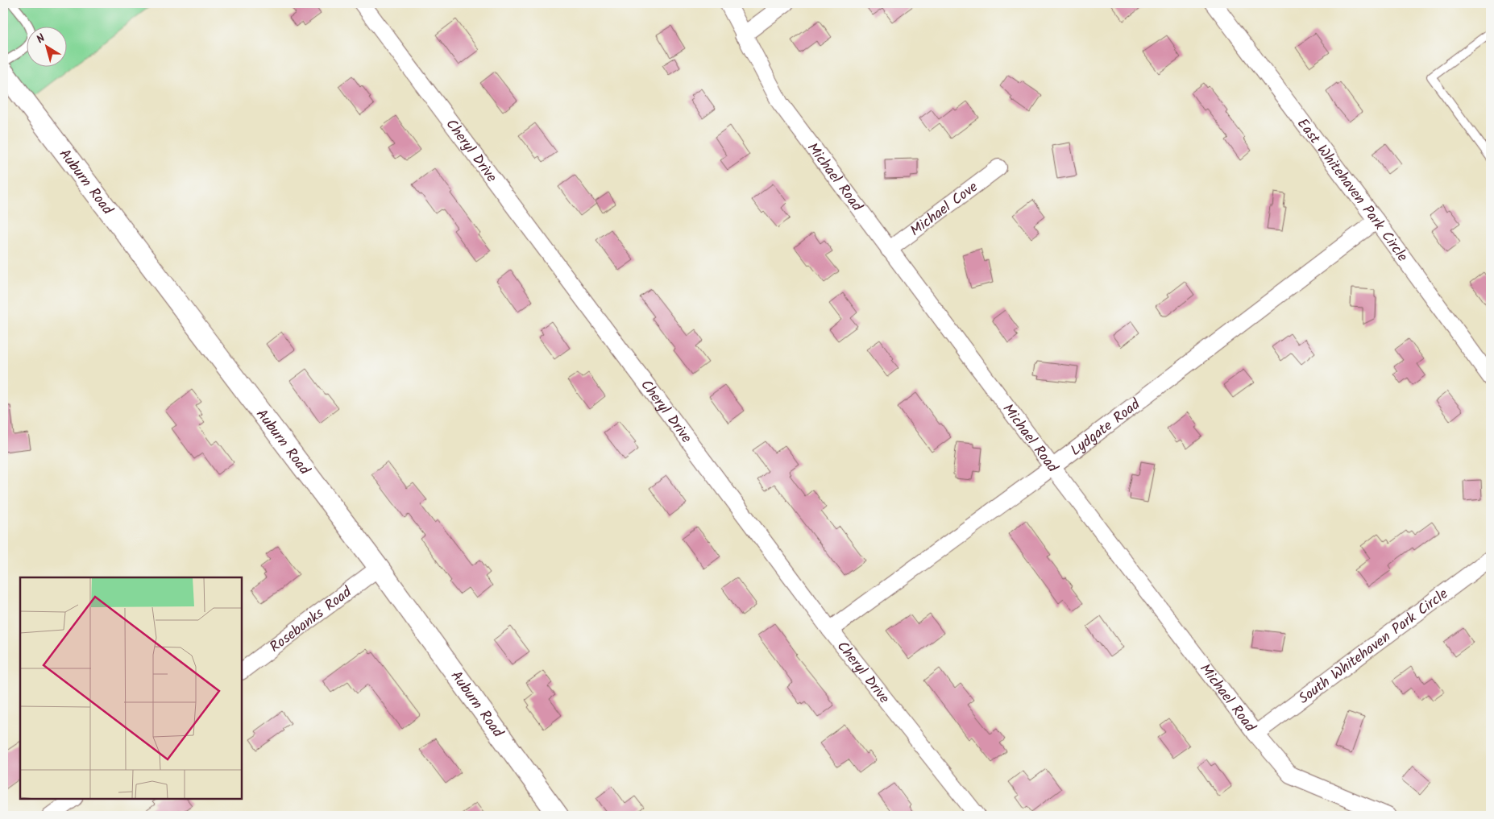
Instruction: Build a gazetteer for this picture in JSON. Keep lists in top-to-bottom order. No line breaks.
{"streets":{"street":["Cheryl Drive","Michael Road","Auburn Road","East Whitehaven Park Circle","Michael Cove","Lydgate Road","Rosebanks Road","South Whitehaven Park Circle"]},"crossings":[["Cheryl Drive","Lydgate Road"],["Michael Road","Michael Cove"],["Michael Road","Lydgate Road"],["Michael Road","South Whitehaven Park Circle"],["Auburn Road","Rosebanks Road"],["East Whitehaven Park Circle","Lydgate Road"]],"north":"top left"}
